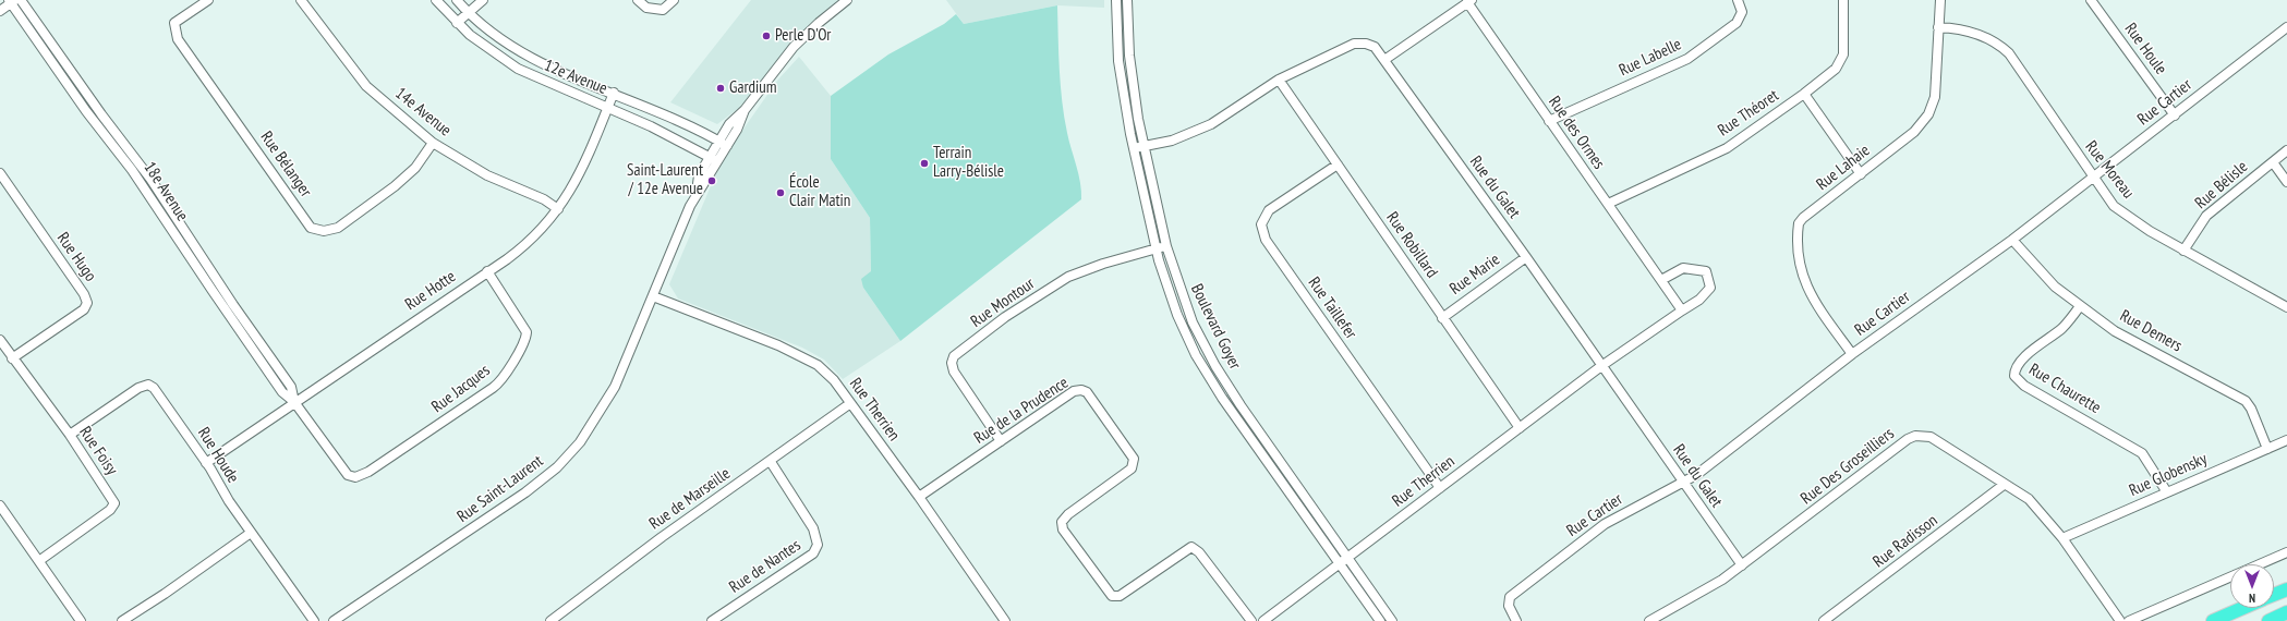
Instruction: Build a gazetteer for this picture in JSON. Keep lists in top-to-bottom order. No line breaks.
{"streets":{"street":["Rue Houle","Rue Labelle","12e Avenue","Rue Cartier","14e Avenue","Rue Théoret","Rue des Ormes","Rue Bélanger","Rue Lahaie","Rue Moreau","Rue Bélisle","Rue du Galet","18e Avenue","Rue Robillard","Rue Hugo","Rue Marie","Rue Hotte","Rue Montour","Rue Taillefer","Boulevard Goyer","Rue Demers","Rue Jacques","Rue Chaurette","Rue Therrien","Rue de la Prudence","Rue Foisy","Rue Houde","Rue Des Groseilliers","Rue Globensky","Rue Saint-Laurent","Rue de Marseille","Rue Radisson","Rue de Nantes"]},"crossings":[["Rue Houle","Rue Cartier"],["Rue Labelle","Rue des Ormes"],["12e Avenue","Rue Hotte"],["12e Avenue","Rue Saint-Laurent"],["Rue Cartier","Rue Lahaie"],["Rue Cartier","Rue Moreau"],["Rue Cartier","Rue du Galet"],["Rue Cartier","Rue Demers"],["14e Avenue","Rue Bélanger"],["14e Avenue","Rue Hotte"],["Rue Théoret","Rue des Ormes"],["Rue Lahaie","Rue Moreau"],["Rue Moreau","Rue Bélisle"],["Rue du Galet","Rue Robillard"],["Rue du Galet","Rue Marie"],["Rue du Galet","Boulevard Goyer"],["Rue du Galet","Rue Therrien"],["Rue du Galet","Rue Des Groseilliers"],["18e Avenue","Rue Hotte"],["18e Avenue","Rue Jacques"],["Rue Robillard","Rue Marie"],["Rue Robillard","Rue Taillefer"],["Rue Robillard","Rue Therrien"],["Rue Hugo","Rue Foisy"],["Rue Hotte","Rue Jacques"],["Rue Hotte","Rue Houde"],["Rue Montour","Boulevard Goyer"],["Rue Montour","Rue de la Prudence"],["Rue Taillefer","Rue Therrien"],["Boulevard Goyer","Rue Therrien"],["Rue Demers","Rue Chaurette"],["Rue Demers","Rue Globensky"],["Rue Chaurette","Rue Globensky"],["Rue Therrien","Rue de la Prudence"],["Rue Therrien","Rue Saint-Laurent"],["Rue Therrien","Rue de Marseille"],["Rue Foisy","Rue Houde"],["Rue Des Groseilliers","Rue Globensky"],["Rue Des Groseilliers","Rue Radisson"],["Rue de Marseille","Rue de Nantes"]],"places":["Perle D'Or","Gardium","Terrain Larry-Bélisle","Saint-Laurent / 12e Avenue","École Clair Matin"],"north":"bottom"}
